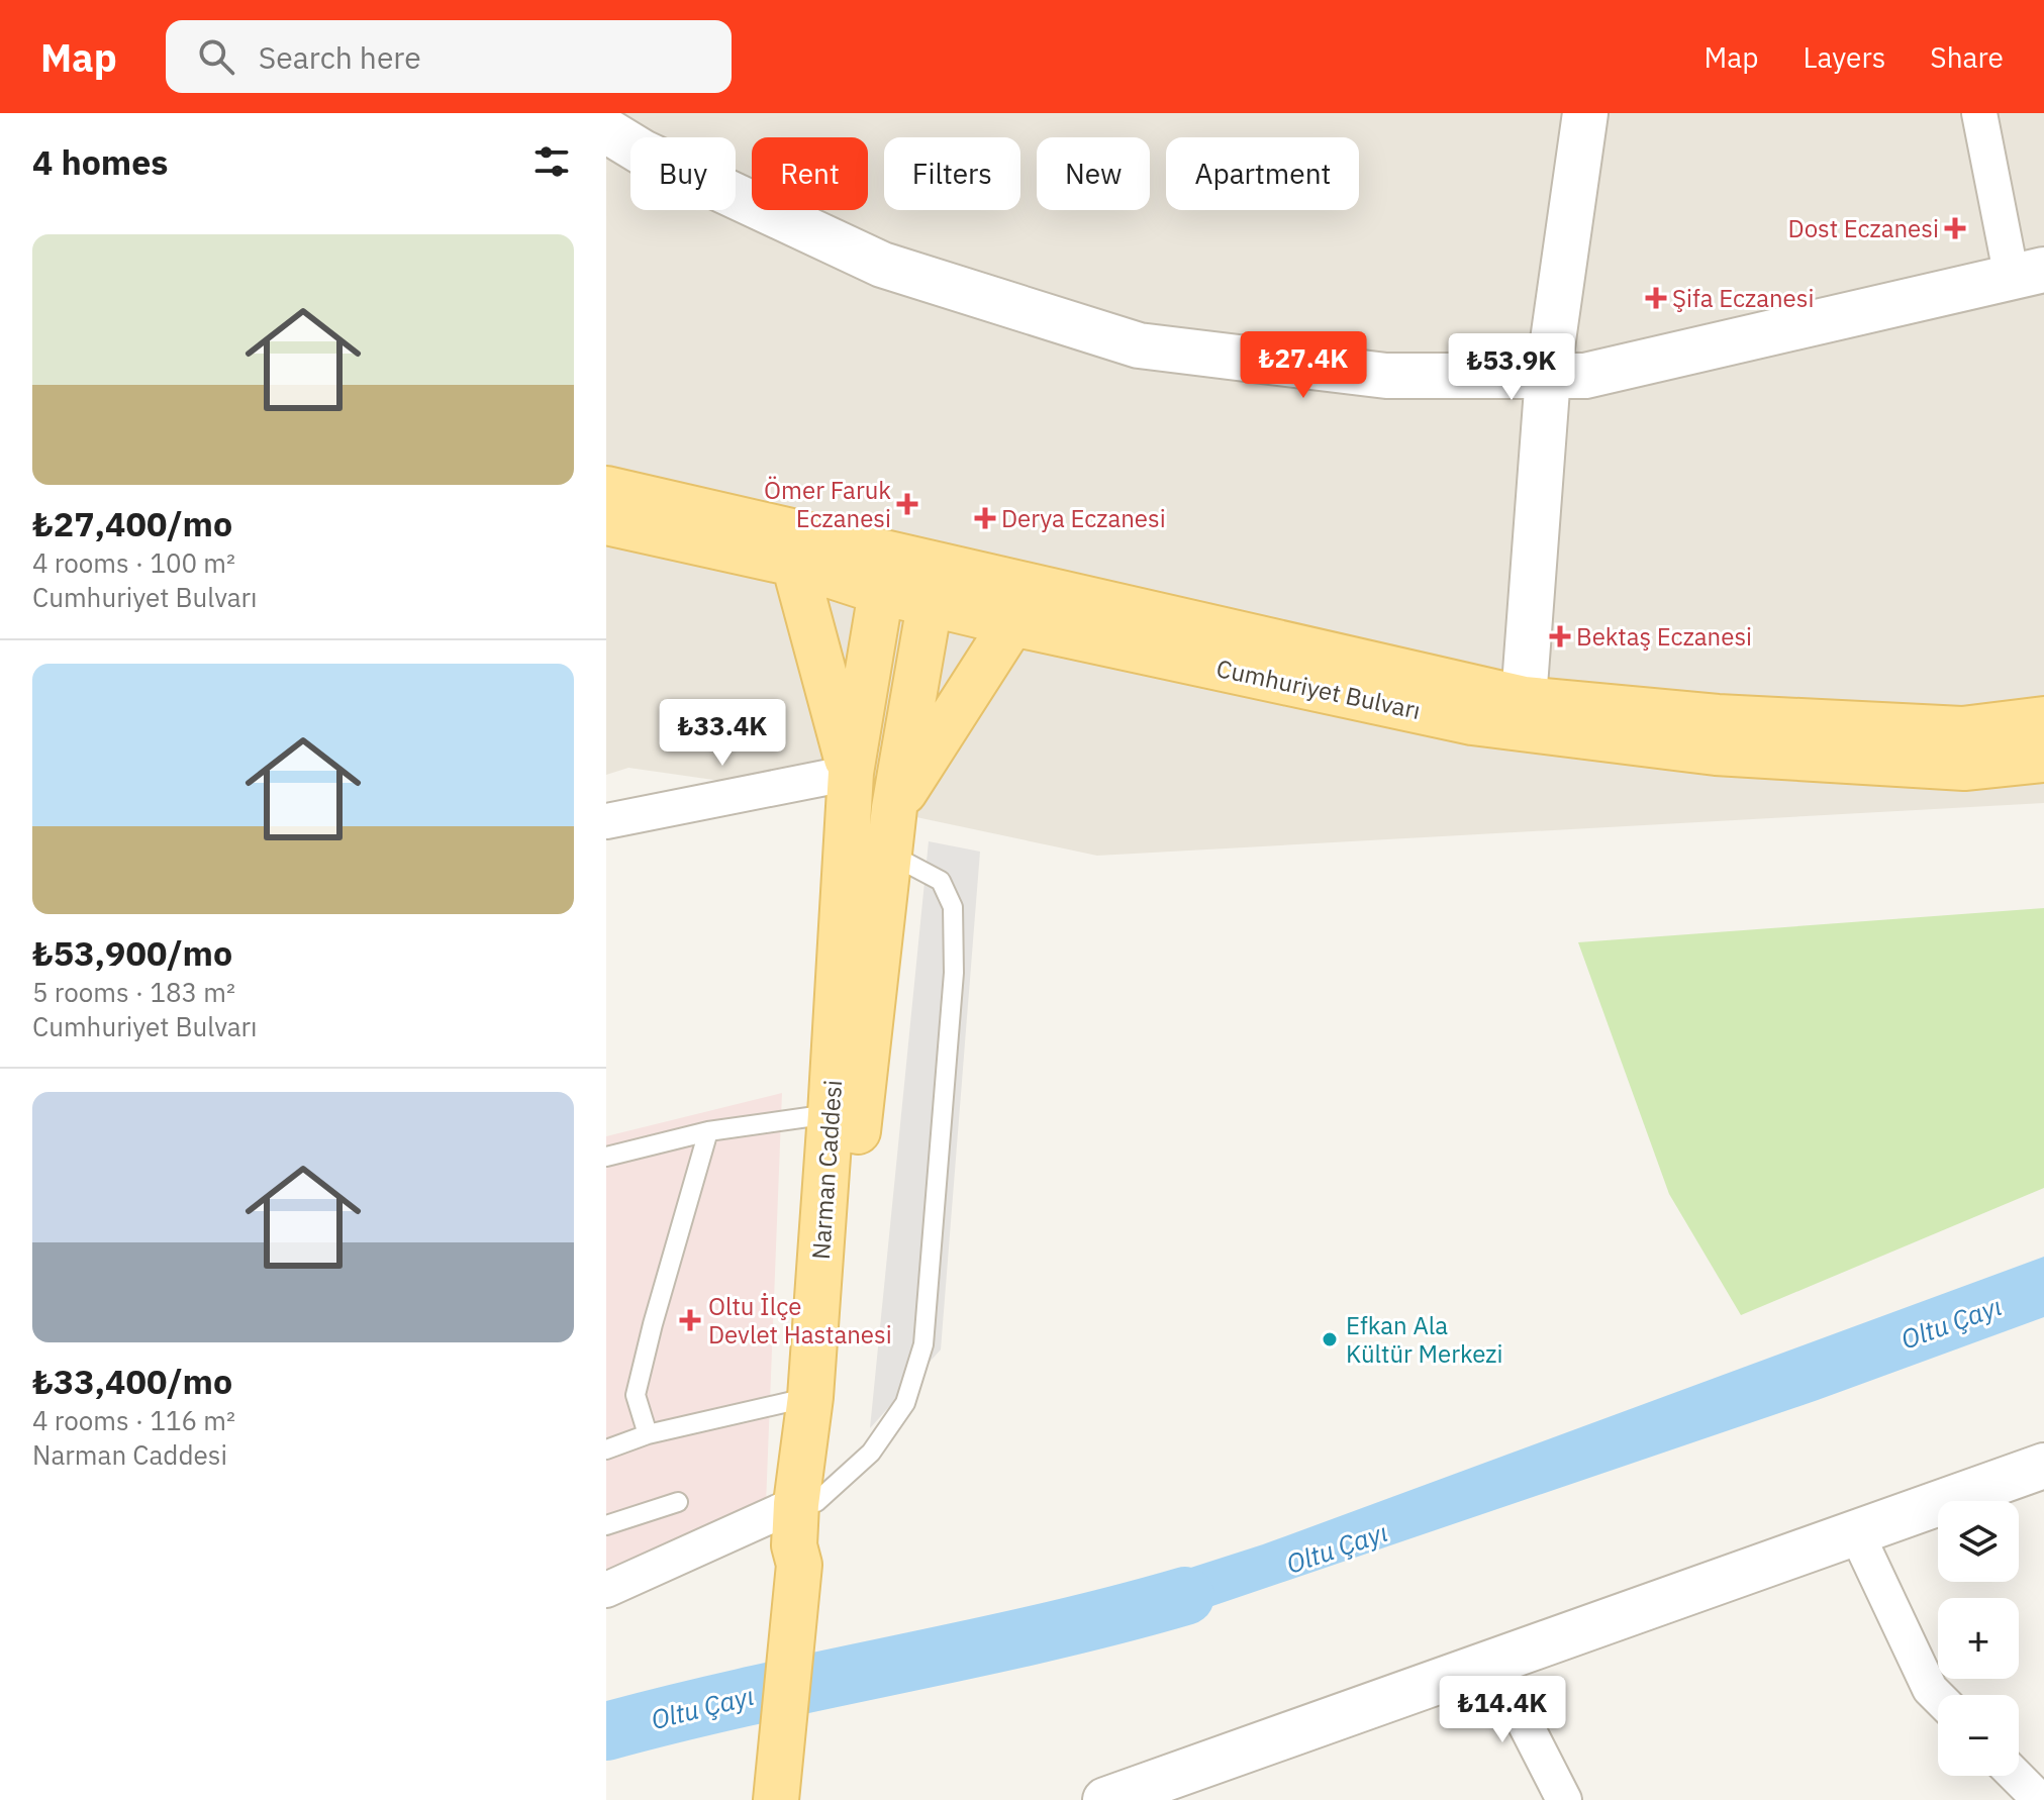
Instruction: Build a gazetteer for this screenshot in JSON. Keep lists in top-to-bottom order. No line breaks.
{"streets":{"main road":["Cumhuriyet Bulvarı","Narman Caddesi"]},"crossings":[["Cumhuriyet Bulvarı","Narman Caddesi"]],"water":["Oltu Çayı"],"places":{"health":["Dost Eczanesi","Şifa Eczanesi","Ömer Faruk Eczanesi","Derya Eczanesi","Bektaş Eczanesi","Oltu İlçe Devlet Hastanesi"],"other":["Efkan Ala Kültür Merkezi"]},"page":{"header":"Map","search":"Search here","nav":["Map","Layers","Share"],"heading":"4 homes","chip":["Buy","Rent","Filters","New","Apartment"],"list":[{"name":"₺27,400/mo","note":"4 rooms · 100 m² · Cumhuriyet Bulvarı"},{"name":"₺53,900/mo","note":"5 rooms · 183 m² · Cumhuriyet Bulvarı"},{"name":"₺33,400/mo","note":"4 rooms · 116 m² · Narman Caddesi"}],"price":["₺27.4K","₺53.9K","₺33.4K","₺14.4K"],"map_buttons":["+","−"]}}
